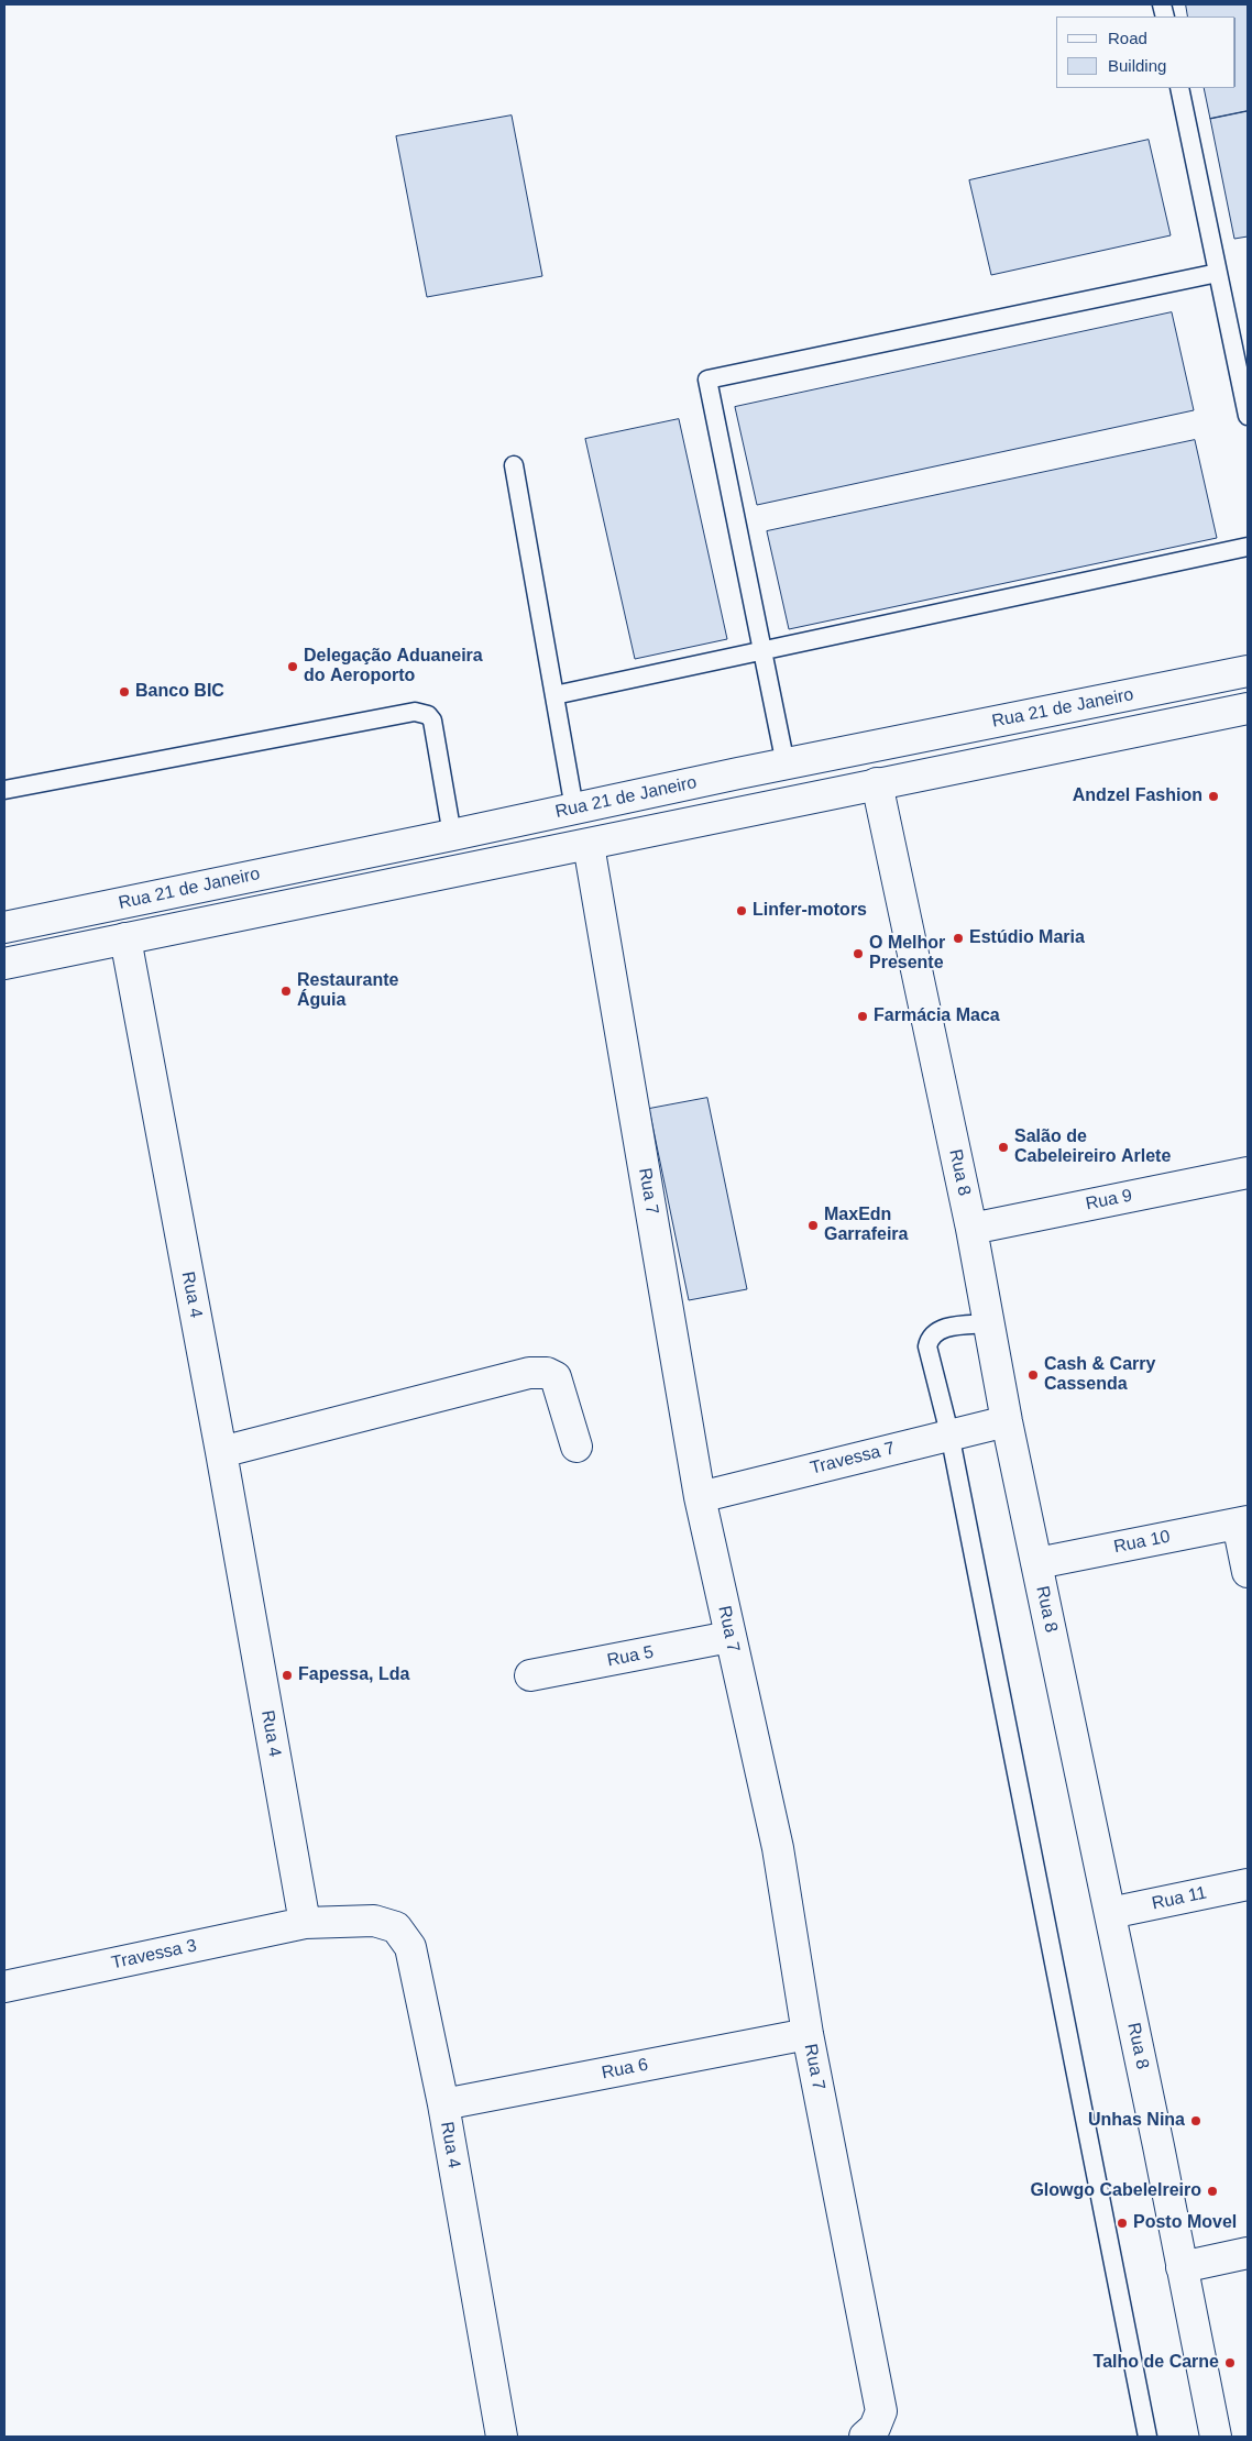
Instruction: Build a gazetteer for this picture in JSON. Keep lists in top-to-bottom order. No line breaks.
{"streets":{"street":["Rua 21 de Janeiro","Rua 8","Rua 7","Rua 9","Rua 4","Travessa 7","Rua 10","Rua 5","Rua 11","Travessa 3","Rua 6"]},"crossings":[["Rua 21 de Janeiro","Rua 8"],["Rua 21 de Janeiro","Rua 7"],["Rua 21 de Janeiro","Rua 4"],["Rua 8","Rua 9"],["Rua 8","Travessa 7"],["Rua 8","Rua 10"],["Rua 8","Rua 11"],["Rua 7","Travessa 7"],["Rua 7","Rua 5"],["Rua 7","Rua 6"],["Rua 4","Travessa 3"],["Rua 4","Rua 6"]],"places":["Delegação Aduaneira do Aeroporto","Banco BIC","Andzel Fashion","Linfer-motors","Estúdio Maria","O Melhor Presente","Restaurante Águia","Farmácia Maca","Salão de Cabeleireiro Arlete","MaxEdn Garrafeira","Cash & Carry Cassenda","Fapessa, Lda","Unhas Nina","Glowgo Cabelelreiro","Posto Movel","Talho de Carne"],"legend":["Road","Building"]}
